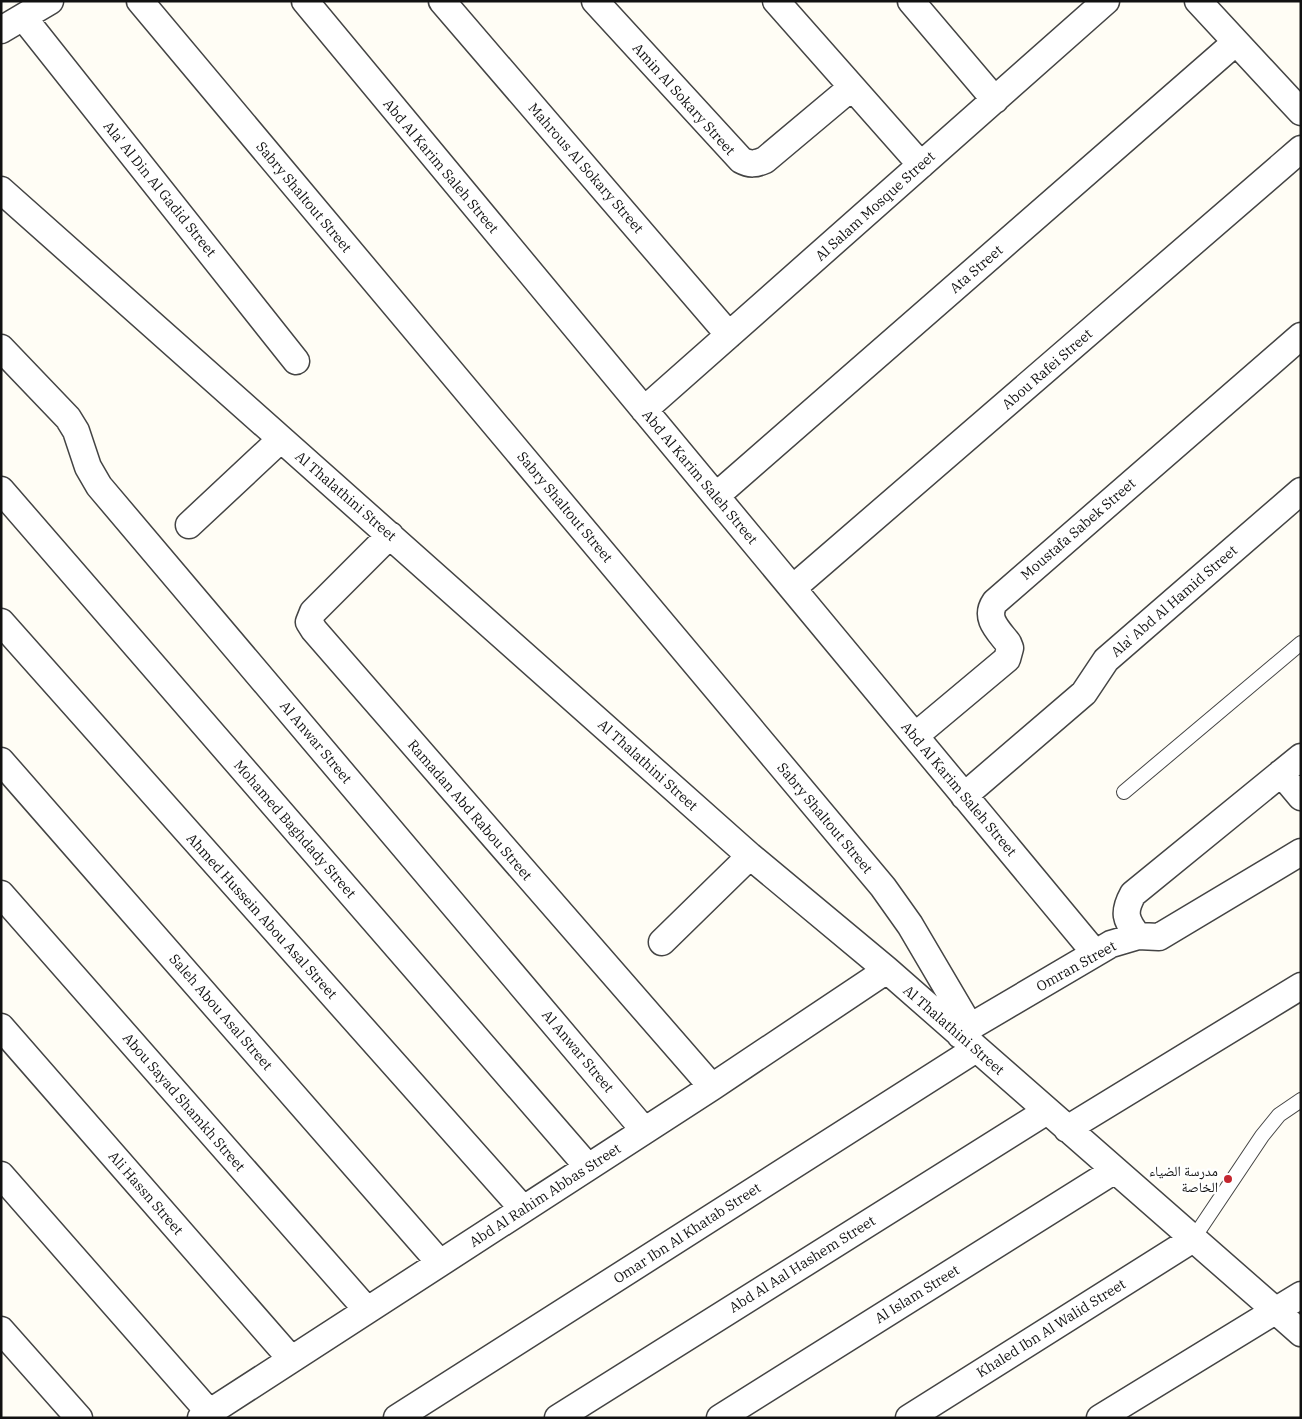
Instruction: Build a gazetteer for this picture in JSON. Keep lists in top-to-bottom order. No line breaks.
{"streets":{"street":["Amin Al Sokary Street","Abd Al Karim Saleh Street","Mahrous Al Sokary Street","Ala' Al Din Al Gadid Street","Sabry Shaltout Street","Al Salam Mosque Street","Ata Street","Abou Rafei Street","Al Thalathini Street","Moustafa Sabek Street","Ala' Abd Al Hamid Street","Al Anwar Street","Ramadan Abd Rabou Street","Mohamed Baghdady Street","Ahmed Hussein Abou Asal Street","Omran Street","Saleh Abou Asal Street","Abou Sayad Shamkh Street","Ali Hassn Street","Abd Al Rahim Abbas Street","Omar Ibn Al Khatab Street","Abd Al Aal Hashem Street","Al Islam Street","Khaled Ibn Al Walid Street"]},"crossings":[["Abd Al Karim Saleh Street","Al Salam Mosque Street"],["Abd Al Karim Saleh Street","Ata Street"],["Abd Al Karim Saleh Street","Abou Rafei Street"],["Abd Al Karim Saleh Street","Moustafa Sabek Street"],["Abd Al Karim Saleh Street","Ala' Abd Al Hamid Street"],["Abd Al Karim Saleh Street","Omran Street"],["Mahrous Al Sokary Street","Al Salam Mosque Street"],["Sabry Shaltout Street","Al Thalathini Street"],["Sabry Shaltout Street","Omran Street"],["Sabry Shaltout Street","Omar Ibn Al Khatab Street"],["Al Thalathini Street","Ramadan Abd Rabou Street"],["Al Thalathini Street","Omran Street"],["Al Thalathini Street","Abd Al Rahim Abbas Street"],["Al Thalathini Street","Omar Ibn Al Khatab Street"],["Al Thalathini Street","Abd Al Aal Hashem Street"],["Al Thalathini Street","Al Islam Street"],["Al Thalathini Street","Khaled Ibn Al Walid Street"],["Al Anwar Street","Abd Al Rahim Abbas Street"],["Ramadan Abd Rabou Street","Abd Al Rahim Abbas Street"],["Mohamed Baghdady Street","Abd Al Rahim Abbas Street"],["Ahmed Hussein Abou Asal Street","Abd Al Rahim Abbas Street"],["Omran Street","Omar Ibn Al Khatab Street"],["Saleh Abou Asal Street","Abd Al Rahim Abbas Street"],["Abou Sayad Shamkh Street","Abd Al Rahim Abbas Street"],["Ali Hassn Street","Abd Al Rahim Abbas Street"]],"places":["مدرسة الضياء الخاصة"]}
